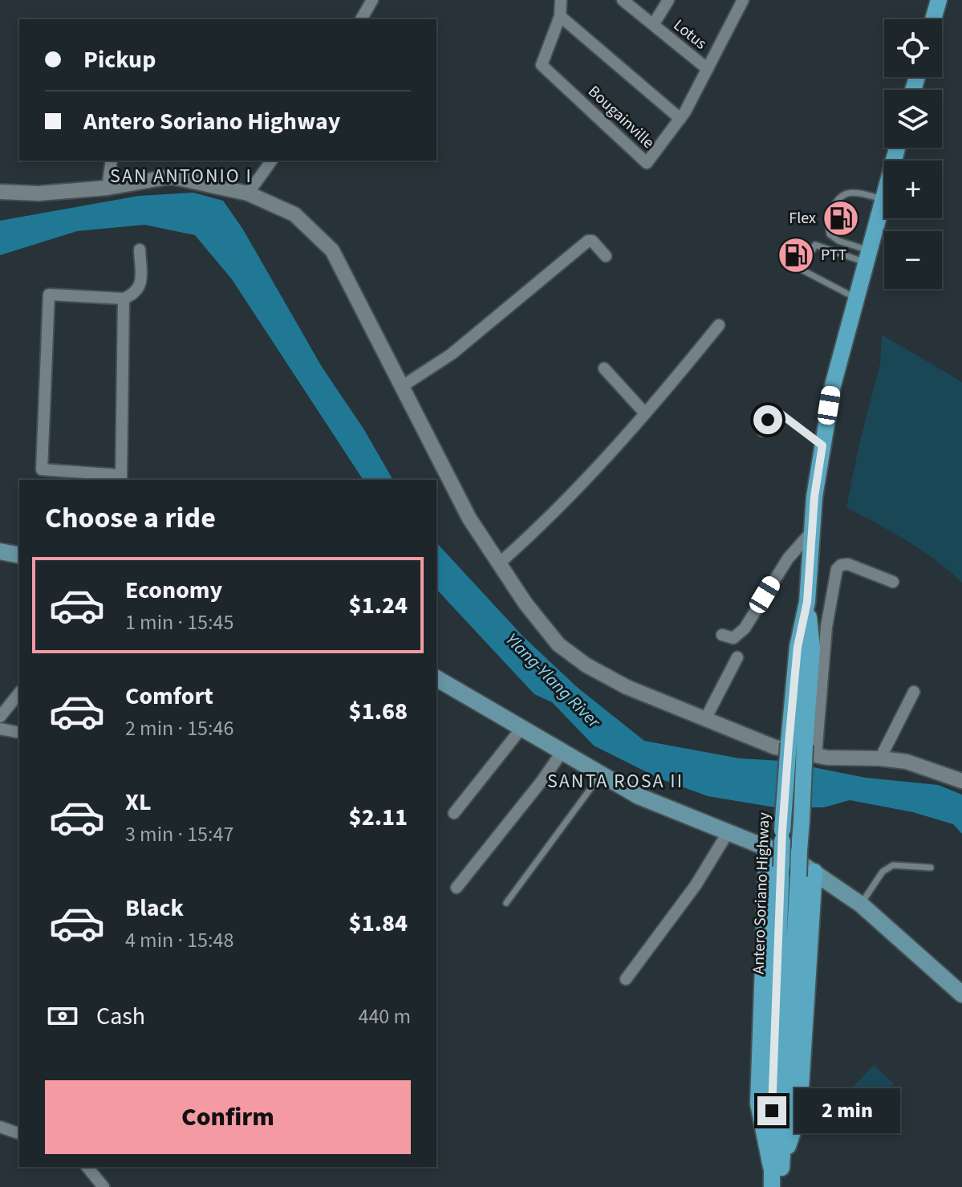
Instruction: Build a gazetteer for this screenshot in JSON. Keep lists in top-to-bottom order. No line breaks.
{"streets":{"main road":["Antero Soriano Highway"],"street":["Lotus","Bougainville"]},"crossings":[["Lotus","Bougainville"]],"districts":["SAN ANTONIO I","SANTA ROSA II"],"water":["Ylang-Ylang River"],"places":{"fuel station":["Flex","PTT"]},"page":{"map_buttons":["+","−"],"banner":["Pickup","Antero Soriano Highway"],"heading":"Choose a ride","list":[{"name":"Economy","note":"1 min · 15:45","value":"$1.24"},{"name":"Comfort","note":"2 min · 15:46","value":"$1.68"},{"name":"XL","note":"3 min · 15:47","value":"$2.11"},{"name":"Black","note":"4 min · 15:48","value":"$1.84"}],"pay":["Cash","440 m"],"buttons":"Confirm","bubble":"2 min"}}
